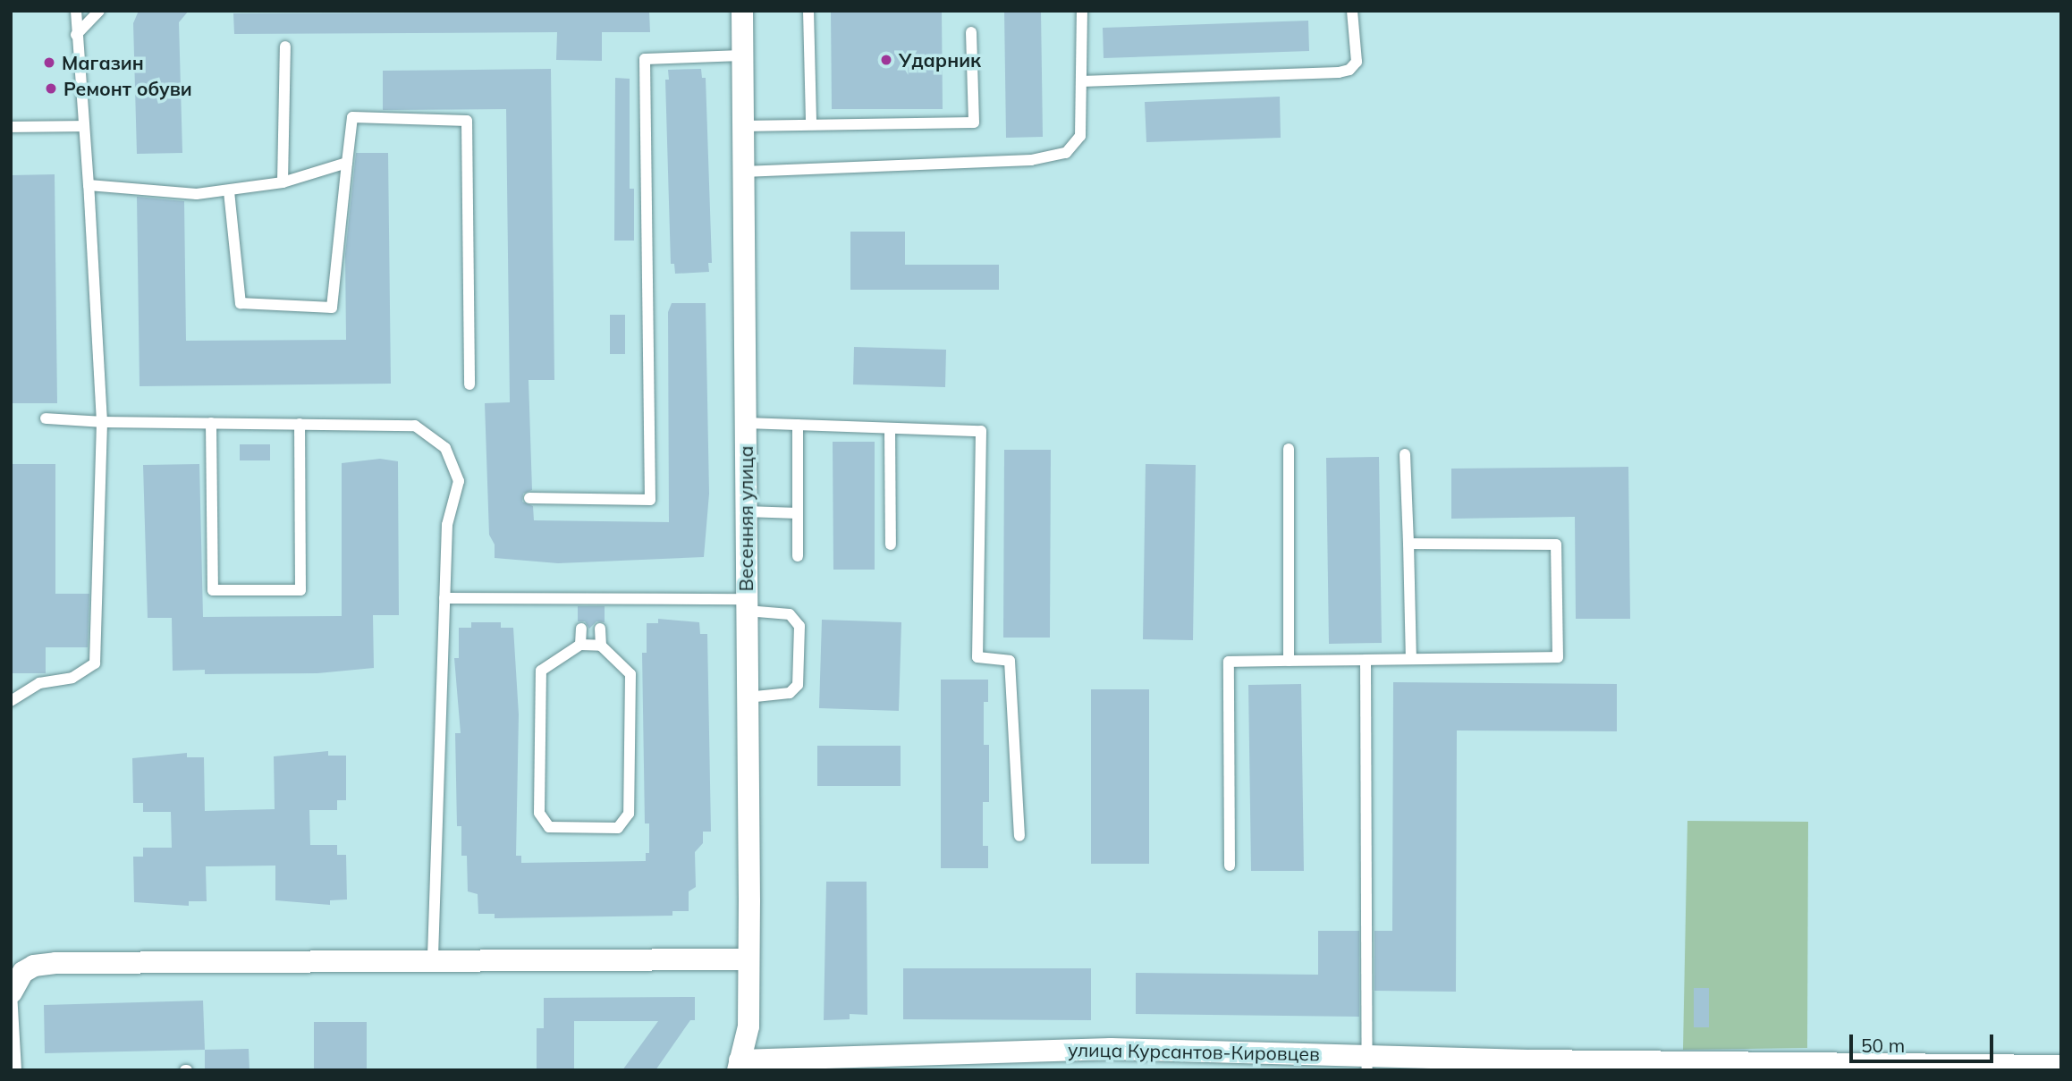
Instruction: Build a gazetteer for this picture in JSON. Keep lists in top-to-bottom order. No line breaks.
{"streets":{"street":["Весенняя улица","улица Курсантов-Кировцев"]},"crossings":[["Весенняя улица","улица Курсантов-Кировцев"]],"places":["Ударник","Магазин","Ремонт обуви"],"scale_bar":"50 m"}
